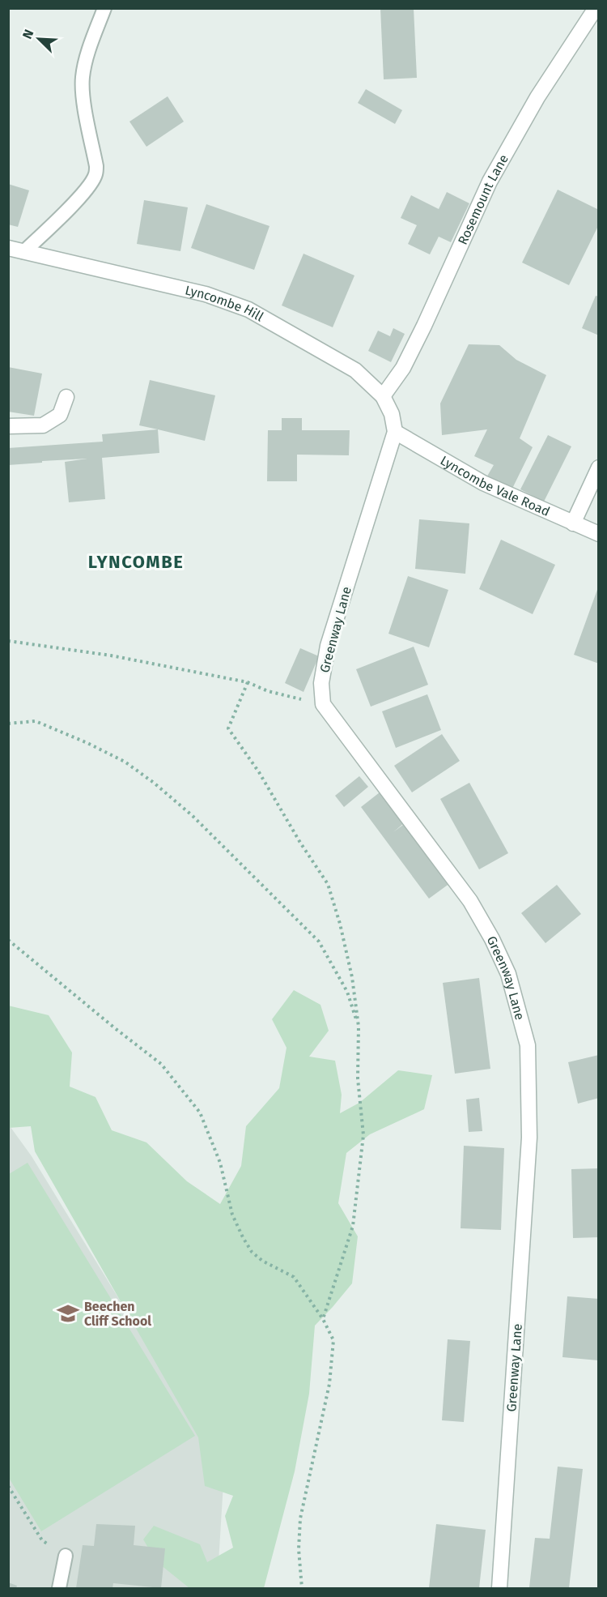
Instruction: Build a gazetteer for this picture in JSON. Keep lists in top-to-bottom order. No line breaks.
{"streets":{"street":["Rosemount Lane","Lyncombe Hill","Lyncombe Vale Road","Greenway Lane"]},"crossings":[["Rosemount Lane","Lyncombe Hill"],["Lyncombe Hill","Lyncombe Vale Road"],["Lyncombe Hill","Greenway Lane"],["Lyncombe Vale Road","Greenway Lane"]],"districts":["LYNCOMBE"],"places":{"school or university":["Beechen Cliff School"]},"north":"top left"}
